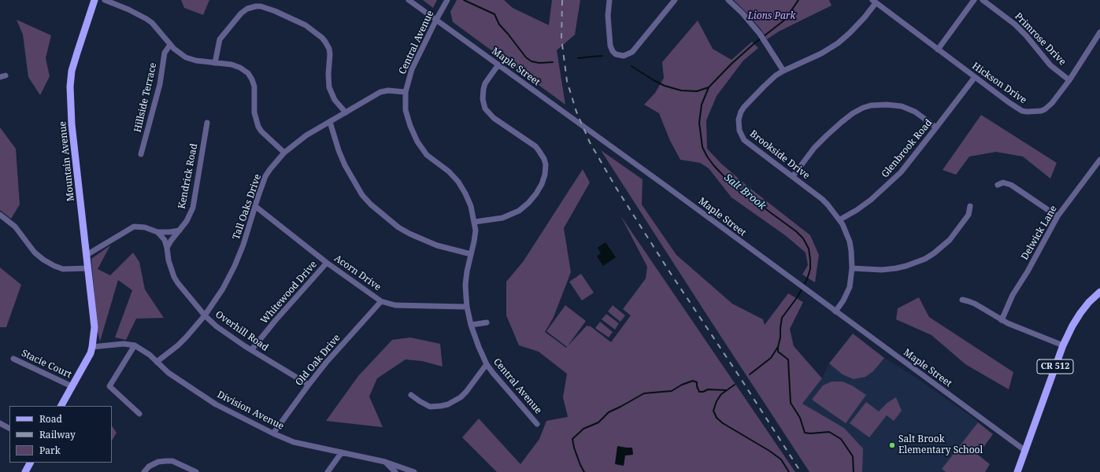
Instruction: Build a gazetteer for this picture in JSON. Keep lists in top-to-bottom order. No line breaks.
{"streets":{"main road":["Mountain Avenue","CR 512"],"street":["Primrose Drive","Central Avenue","Maple Street","Hickson Drive","Hillside Terrace","Glenbrook Road","Brookside Drive","Kendrick Road","Tall Oaks Drive","Delwick Lane","Acorn Drive","Whitewood Drive","Overhill Road","Old Oak Drive","Stacie Court","Division Avenue"]},"crossings":[["Primrose Drive","Hickson Drive"],["Central Avenue","Maple Street"],["Central Avenue","Tall Oaks Drive"],["Central Avenue","Acorn Drive"],["Maple Street","Brookside Drive"],["Maple Street","CR 512"],["Hickson Drive","Glenbrook Road"],["Hickson Drive","Brookside Drive"],["Glenbrook Road","Brookside Drive"],["Mountain Avenue","Division Avenue"],["Kendrick Road","Overhill Road"],["Tall Oaks Drive","Acorn Drive"],["Tall Oaks Drive","Overhill Road"],["Tall Oaks Drive","Division Avenue"],["Acorn Drive","Whitewood Drive"],["Acorn Drive","Old Oak Drive"],["Whitewood Drive","Overhill Road"],["Overhill Road","Old Oak Drive"],["Old Oak Drive","Division Avenue"]],"water":["Salt Brook"],"parks":["Lions Park"],"places":["Salt Brook Elementary School"],"legend":["Road","Railway","Park"]}
